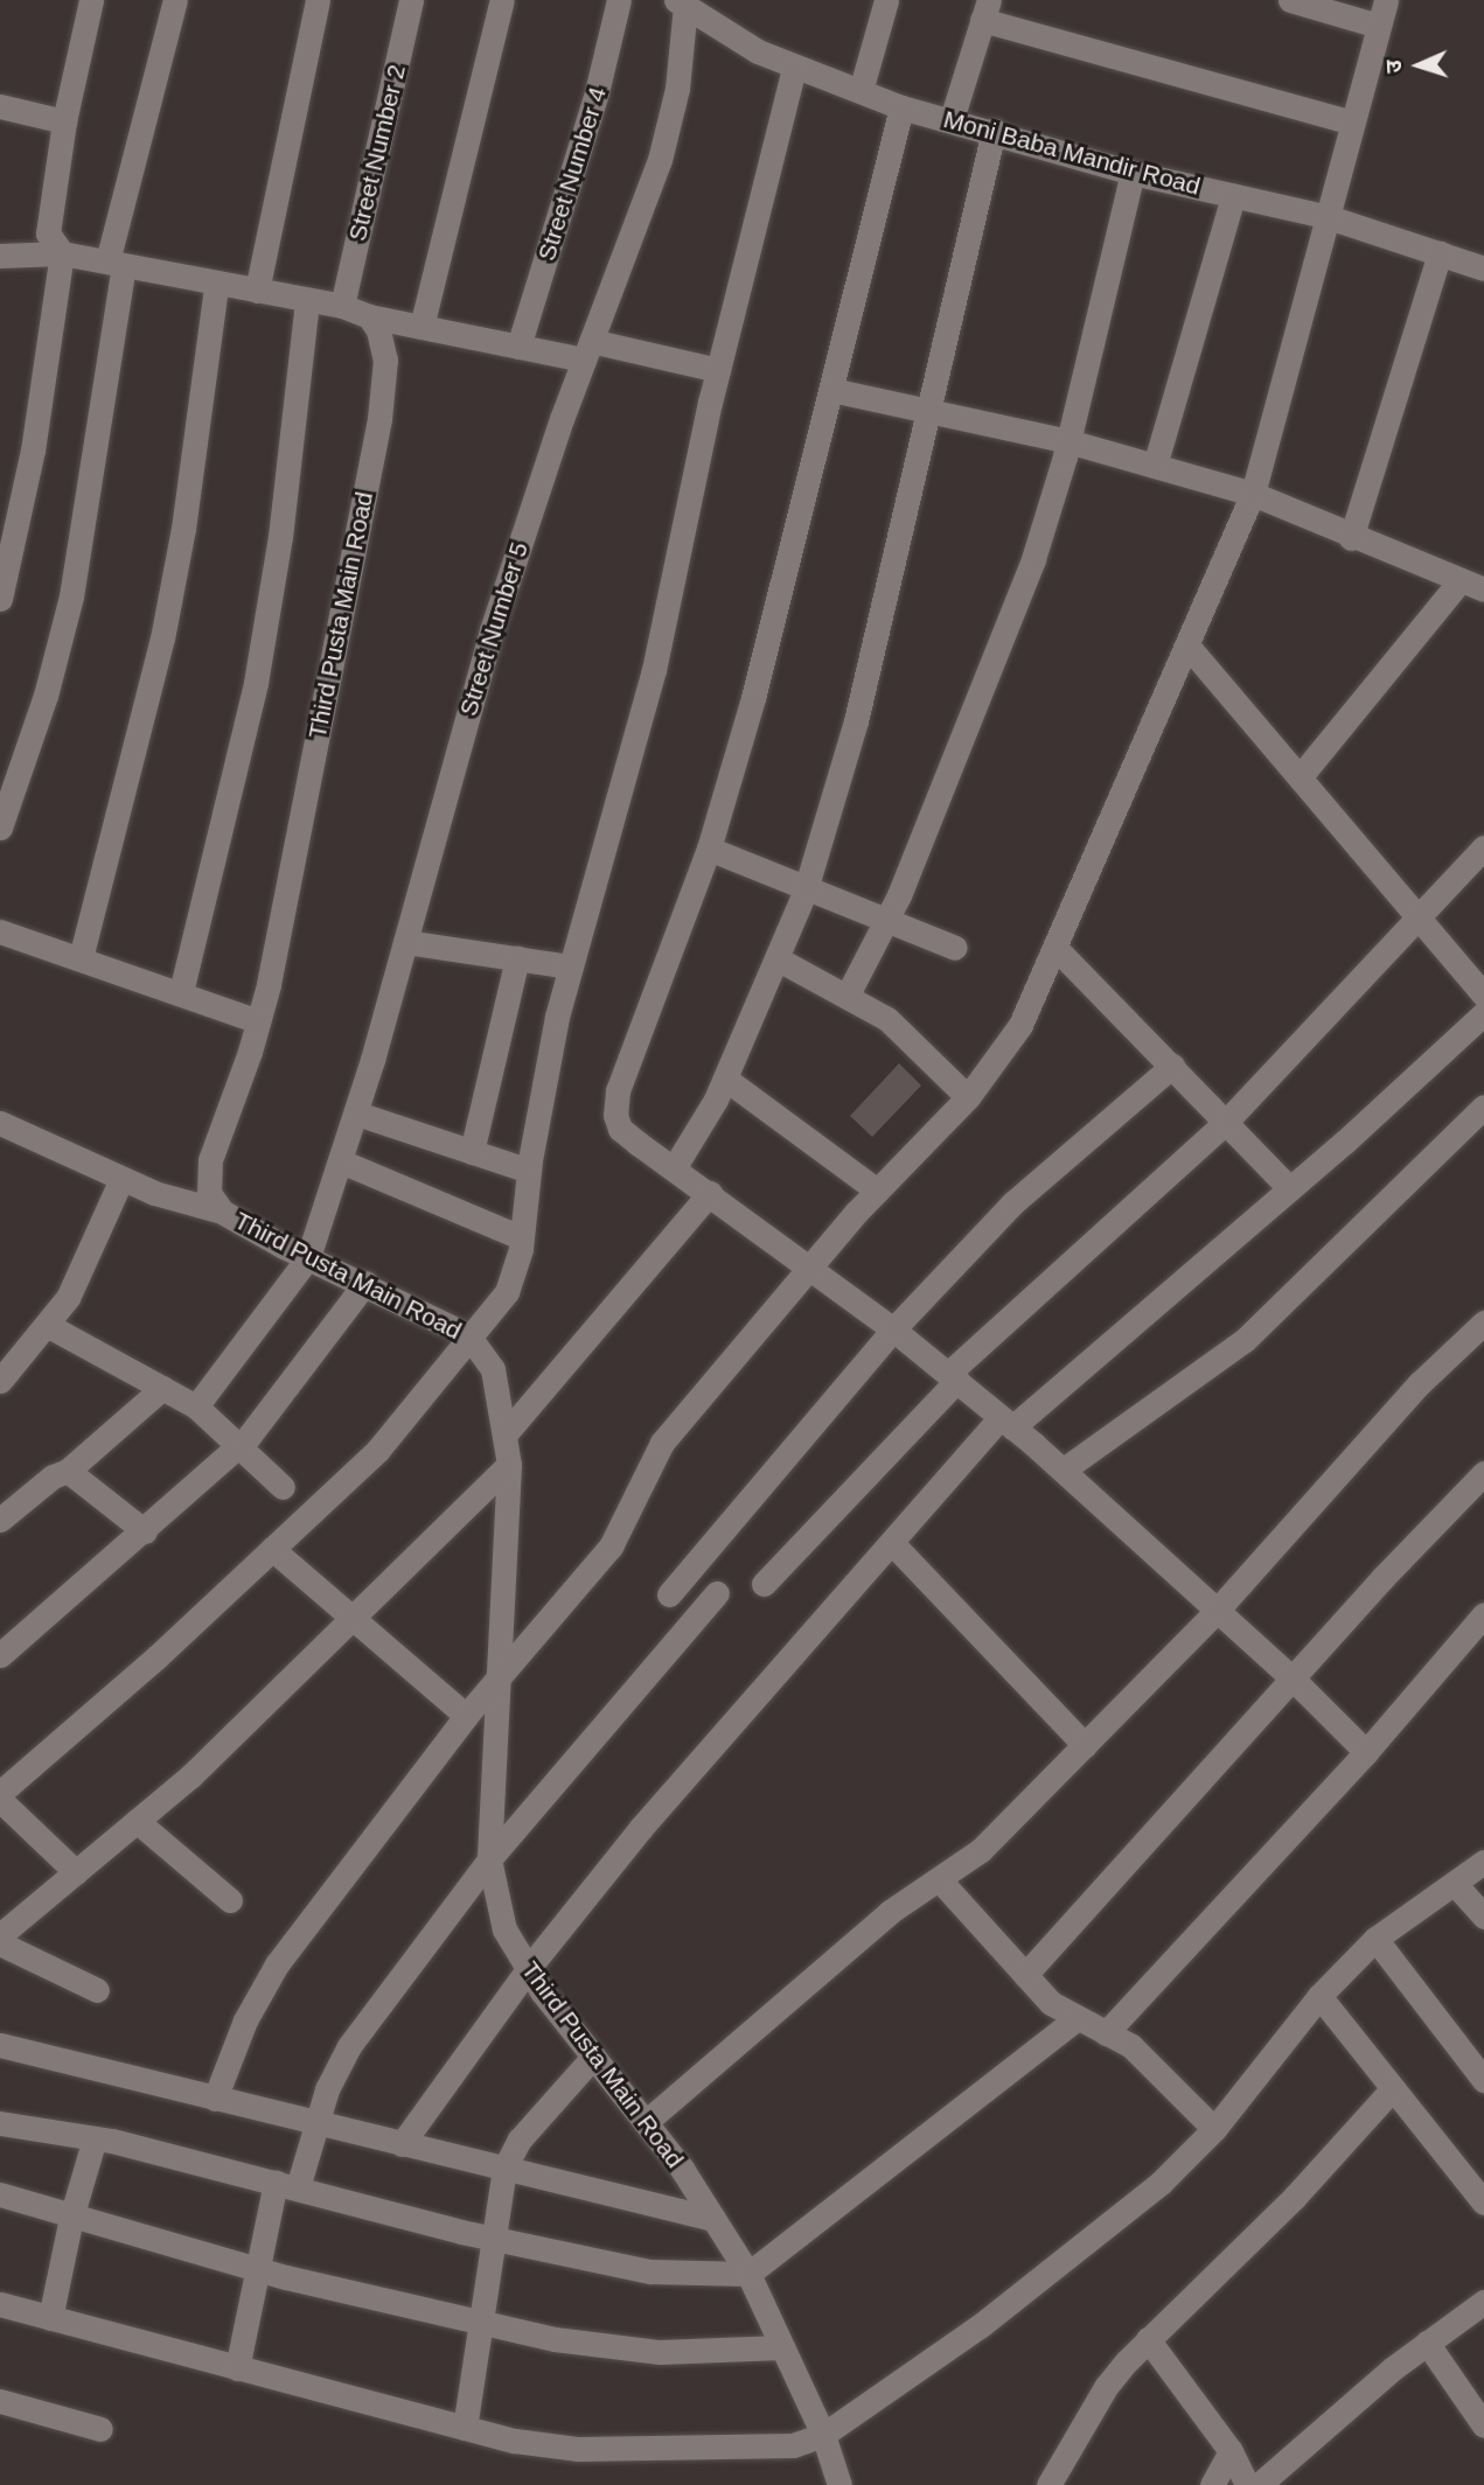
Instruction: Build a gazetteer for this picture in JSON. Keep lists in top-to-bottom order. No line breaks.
{"streets":{"street":["Street Number 2","Moni Baba Mandir Road","Street Number 4","Third Pusta Main Road","Street Number 5"]},"crossings":[["Moni Baba Mandir Road","Street Number 5"],["Third Pusta Main Road","Street Number 5"]],"north":"left"}
